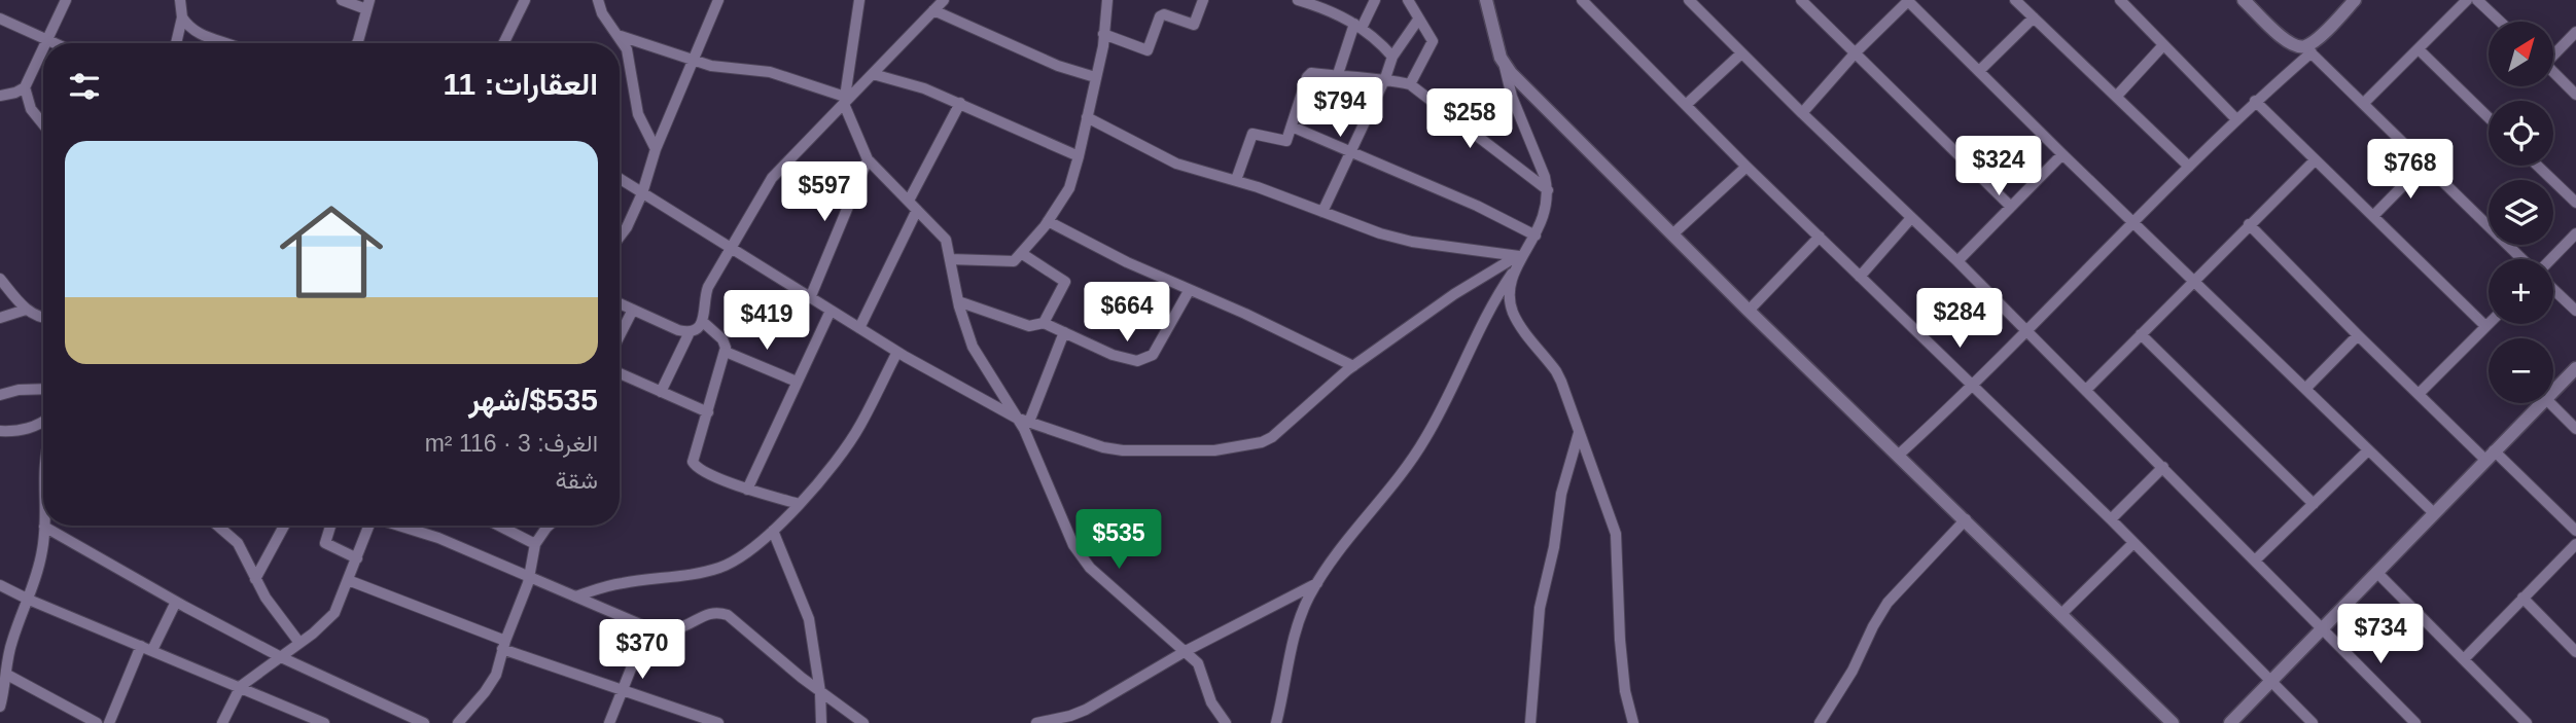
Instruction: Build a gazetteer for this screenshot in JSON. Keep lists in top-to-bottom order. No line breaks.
{"north":"top right","page":{"map_buttons":["+","−"],"heading":"العقارات: 11","price":["$794","$258","$324","$768","$597","$664","$284","$419","$535","$734","$370"],"list":[{"name":"$535/شهر","note":"الغرف: 3 · 116 m² · شقة"}]}}
